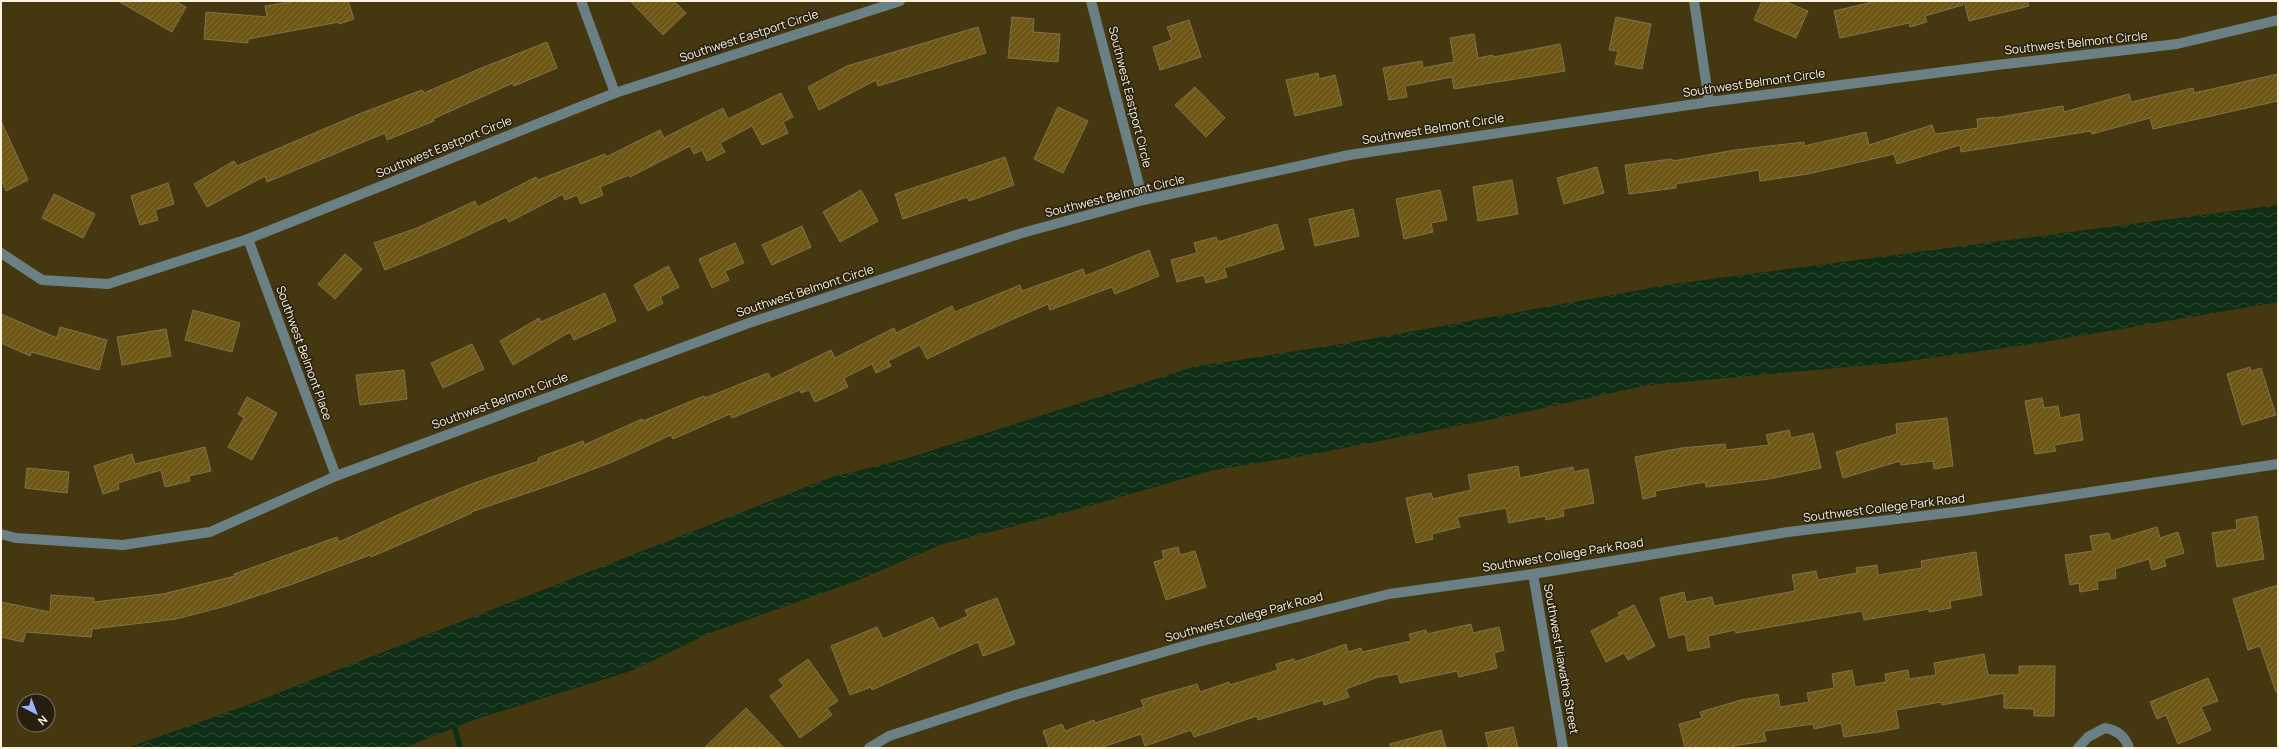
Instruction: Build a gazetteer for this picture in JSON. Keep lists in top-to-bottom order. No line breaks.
{"streets":{"street":["Southwest Eastport Circle","Southwest Belmont Circle","Southwest Belmont Place","Southwest College Park Road","Southwest Hiawatha Street"]},"crossings":[["Southwest Eastport Circle","Southwest Belmont Circle"],["Southwest Eastport Circle","Southwest Belmont Place"],["Southwest Belmont Circle","Southwest Belmont Place"],["Southwest College Park Road","Southwest Hiawatha Street"]],"north":"bottom right"}
